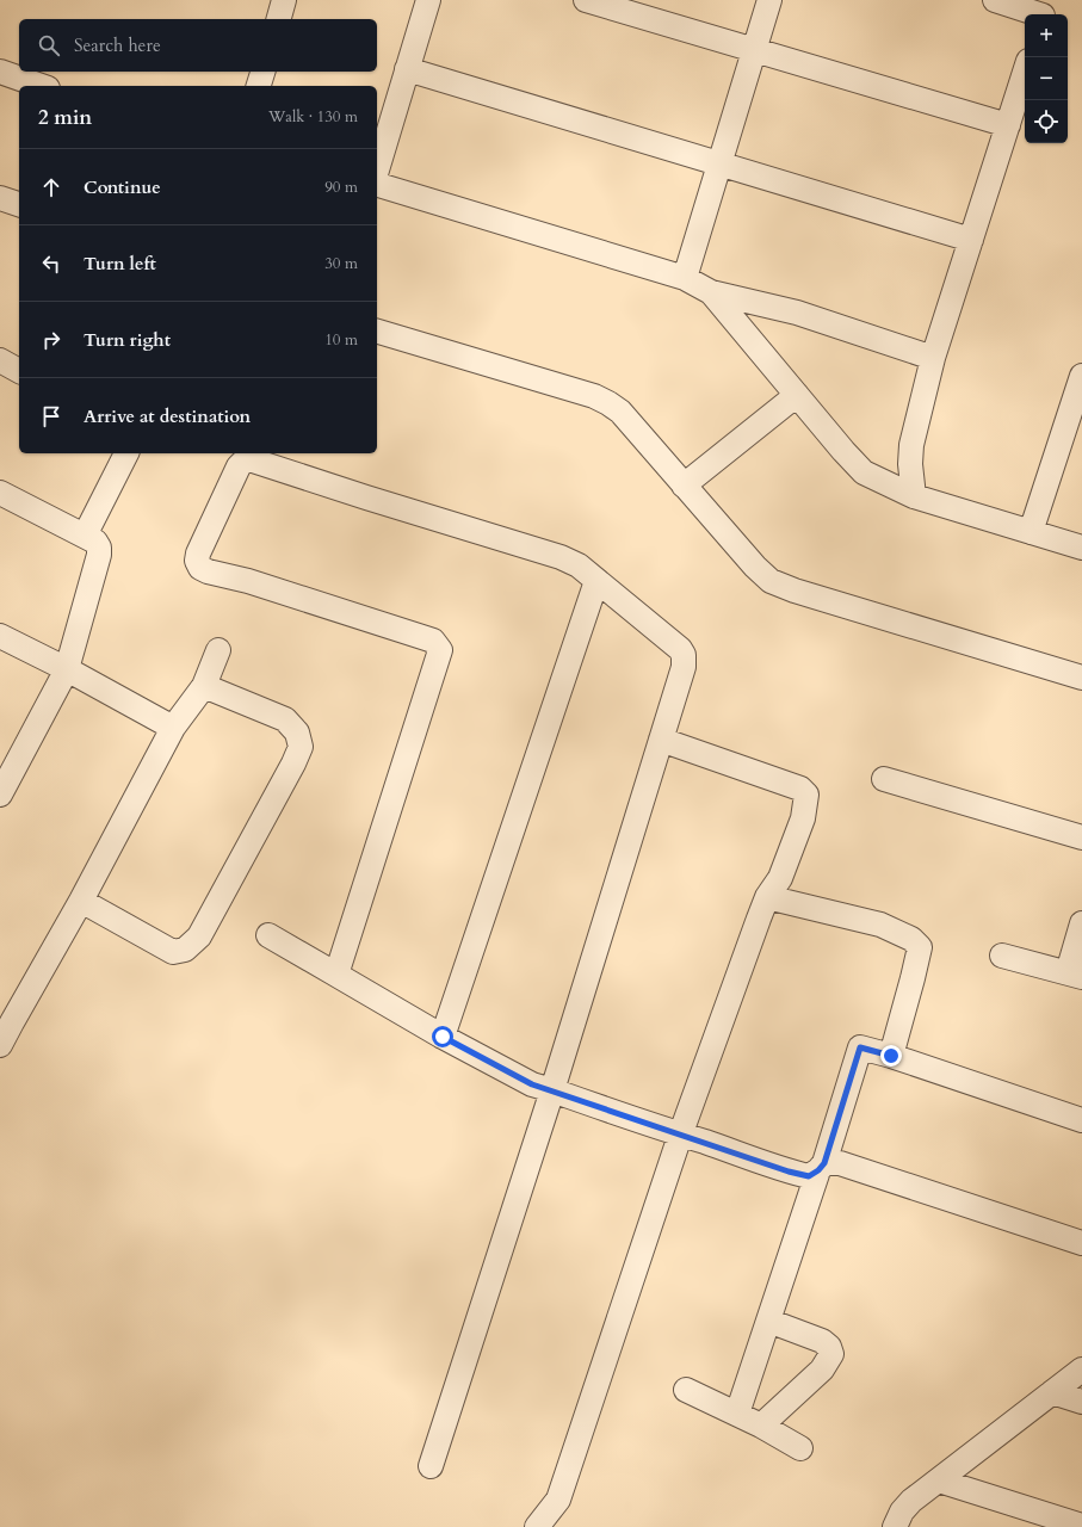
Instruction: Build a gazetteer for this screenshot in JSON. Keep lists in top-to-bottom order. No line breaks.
{"page":{"map_buttons":["+","−"],"search":"Search here","heading":["2 min","Walk · 130 m"],"list":[["Continue","90 m"],["Turn left","30 m"],["Turn right","10 m"],"Arrive at destination"]}}
